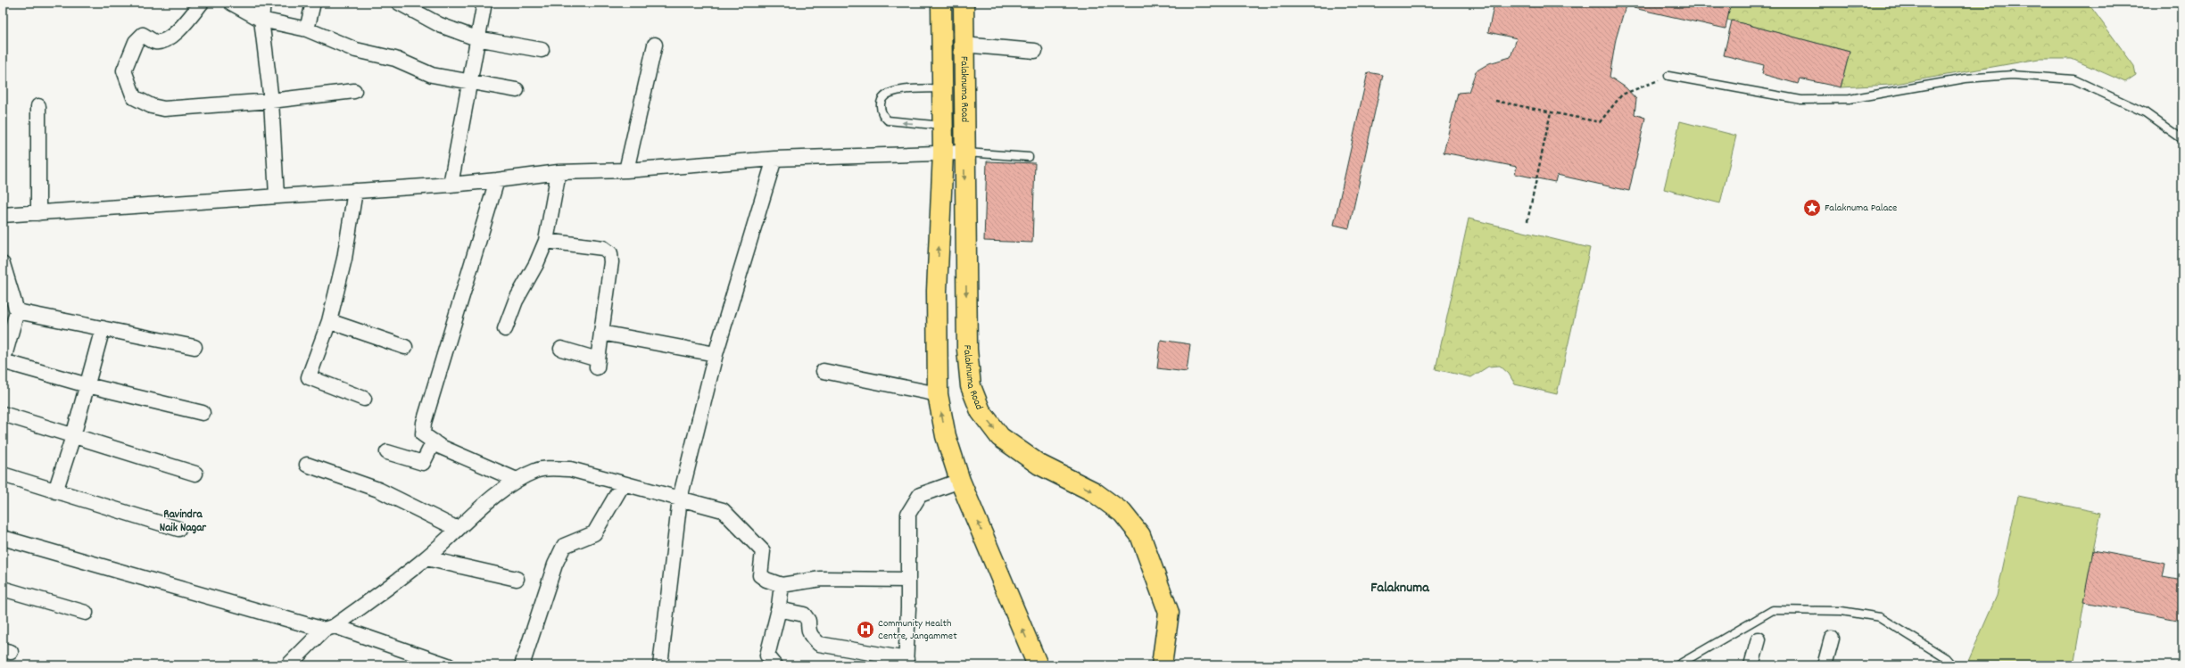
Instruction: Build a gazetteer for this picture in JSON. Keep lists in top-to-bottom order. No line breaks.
{"streets":{"highway":["Falaknuma Road"]},"districts":["Ravindra Naik Nagar","Falaknuma"],"places":{"place":["Falaknuma Palace"],"hospital":["Community Health Centre, Jangammet"]}}
